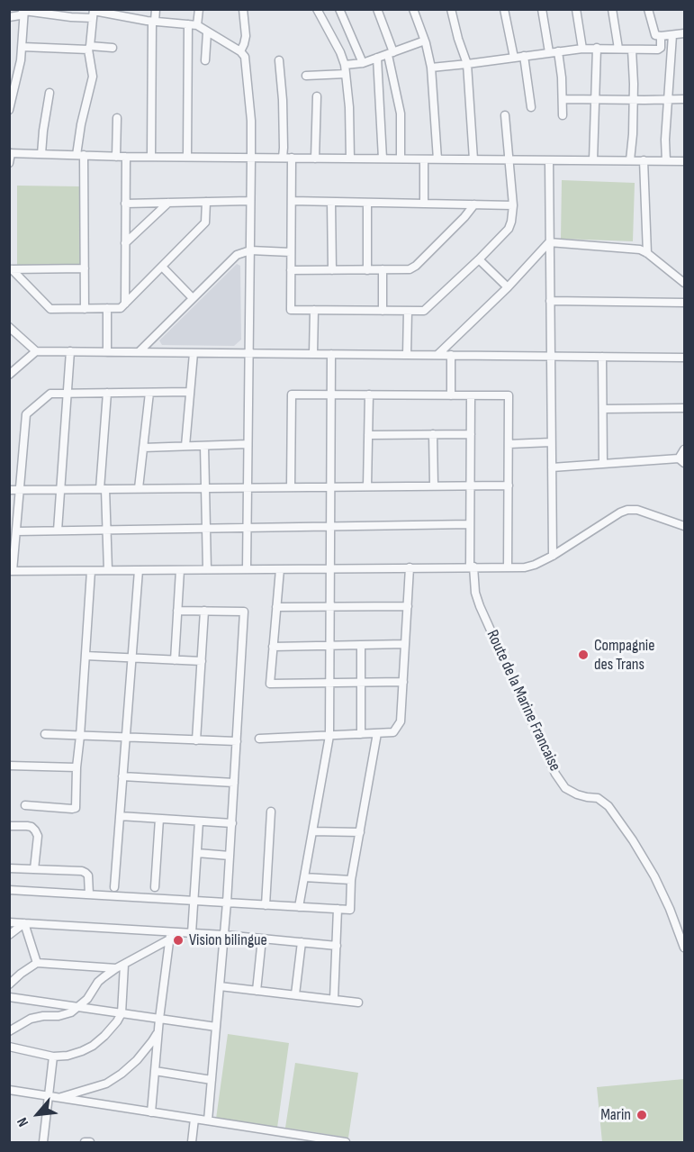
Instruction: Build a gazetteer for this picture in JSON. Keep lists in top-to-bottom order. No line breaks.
{"streets":{"street":["Route de la Marine Francaise"]},"places":["Compagnie des Trans","Vision bilingue","Marin"],"north":"bottom left"}
